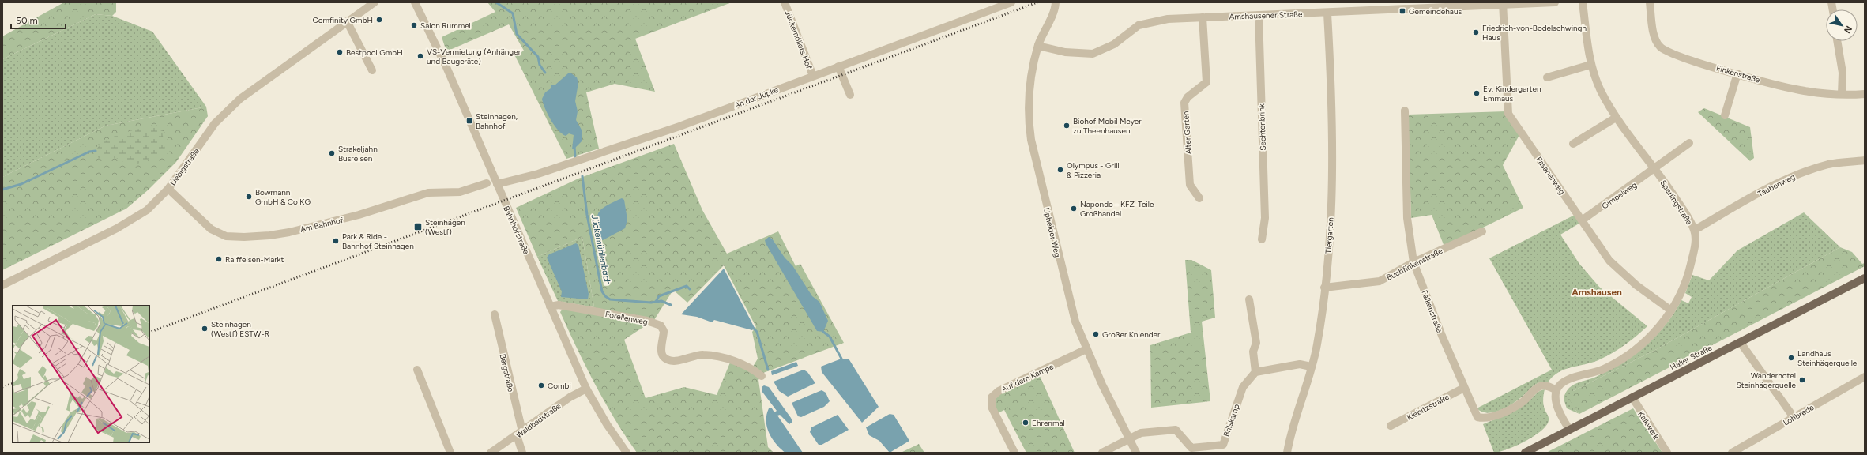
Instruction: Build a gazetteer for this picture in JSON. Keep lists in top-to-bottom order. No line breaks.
{"streets":{"main road":["Haller Straße"],"street":["Amshausener Straße","Jückemöllers Hof","Finkenstraße","An der Jüpke","Sechtenbrink","Alter Garten","Liebigstraße","Fasanenweg","Taubenweg","Gimpelweg","Sperlingstraße","Am Bahnhof","Bahnhofstraße","Upheider Weg","Tiergarten","Buchfinkenstraße","Falkenstraße","Forellenweg","Bergstraße","Auf dem Kampe","Kiebitzstraße","Lohbrede","Waldbadstraße","Brilskamp","Kalkwerk"]},"crossings":[["Amshausener Straße","Sechtenbrink"],["Amshausener Straße","Alter Garten"],["Amshausener Straße","Fasanenweg"],["Amshausener Straße","Upheider Weg"],["Amshausener Straße","Tiergarten"],["Jückemöllers Hof","An der Jüpke"],["An der Jüpke","Bahnhofstraße"],["Liebigstraße","Am Bahnhof"],["Fasanenweg","Gimpelweg"],["Fasanenweg","Sperlingstraße"],["Taubenweg","Sperlingstraße"],["Gimpelweg","Sperlingstraße"],["Sperlingstraße","Falkenstraße"],["Bahnhofstraße","Forellenweg"],["Bahnhofstraße","Waldbadstraße"],["Upheider Weg","Auf dem Kampe"],["Upheider Weg","Brilskamp"],["Tiergarten","Buchfinkenstraße"],["Buchfinkenstraße","Falkenstraße"],["Falkenstraße","Kiebitzstraße"],["Haller Straße","Kalkwerk"],["Bergstraße","Waldbadstraße"]],"districts":["Amshausen"],"water":["Jückemühlenbach"],"places":{"transit":["Gemeindehaus","Steinhagen, Bahnhof","Steinhagen (Westf)"],"other":["Comfinity GmbH","Salon Rummel","Friedrich-von-Bodelschwingh Haus","Bestpool GmbH","VS-Vermietung (Anhänger und Baugeräte)","Ev. Kindergarten Emmaus","Biohof Mobil Meyer zu Theenhausen","Strakeljahn Busreisen","Olympus - Grill & Pizzeria","Bowmann GmbH & Co KG","Napondo - KFZ-Teile Großhandel","Park & Ride - Bahnhof Steinhagen","Raiffeisen-Markt","Steinhagen (Westf) ESTW-R","Großer Kniender","Landhaus Steinhägerquelle","Wanderhotel Steinhägerquelle","Combi","Ehrenmal"]},"scale_bar":"50 m","north":"bottom right"}
